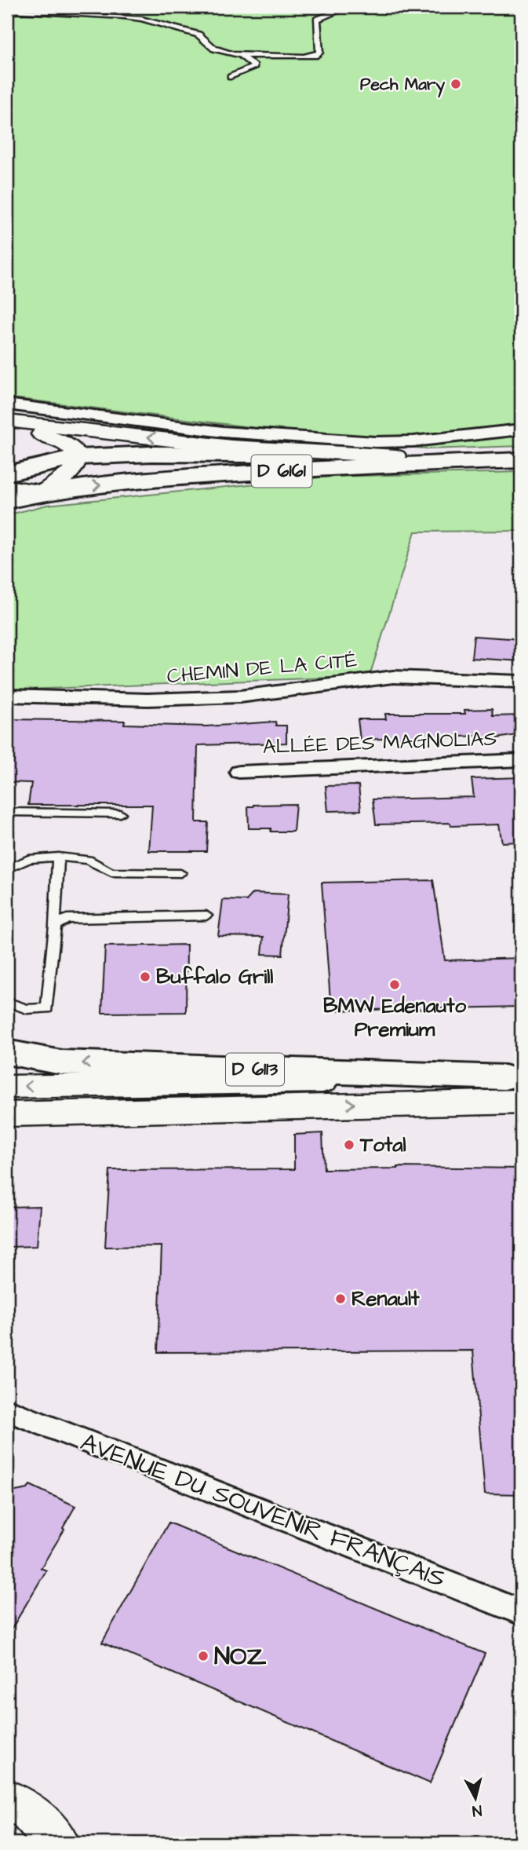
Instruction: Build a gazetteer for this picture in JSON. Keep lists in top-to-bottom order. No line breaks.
{"streets":{"main road":["D 6161","D 6113"],"street":["CHEMIN DE LA CITÉ","ALLÉE DES MAGNOLIAS","AVENUE DU SOUVENIR FRANÇAIS"]},"places":["Pech Mary","Buffalo Grill","BMW Edenauto Premium","Total","Renault","NOZ"],"north":"bottom"}
